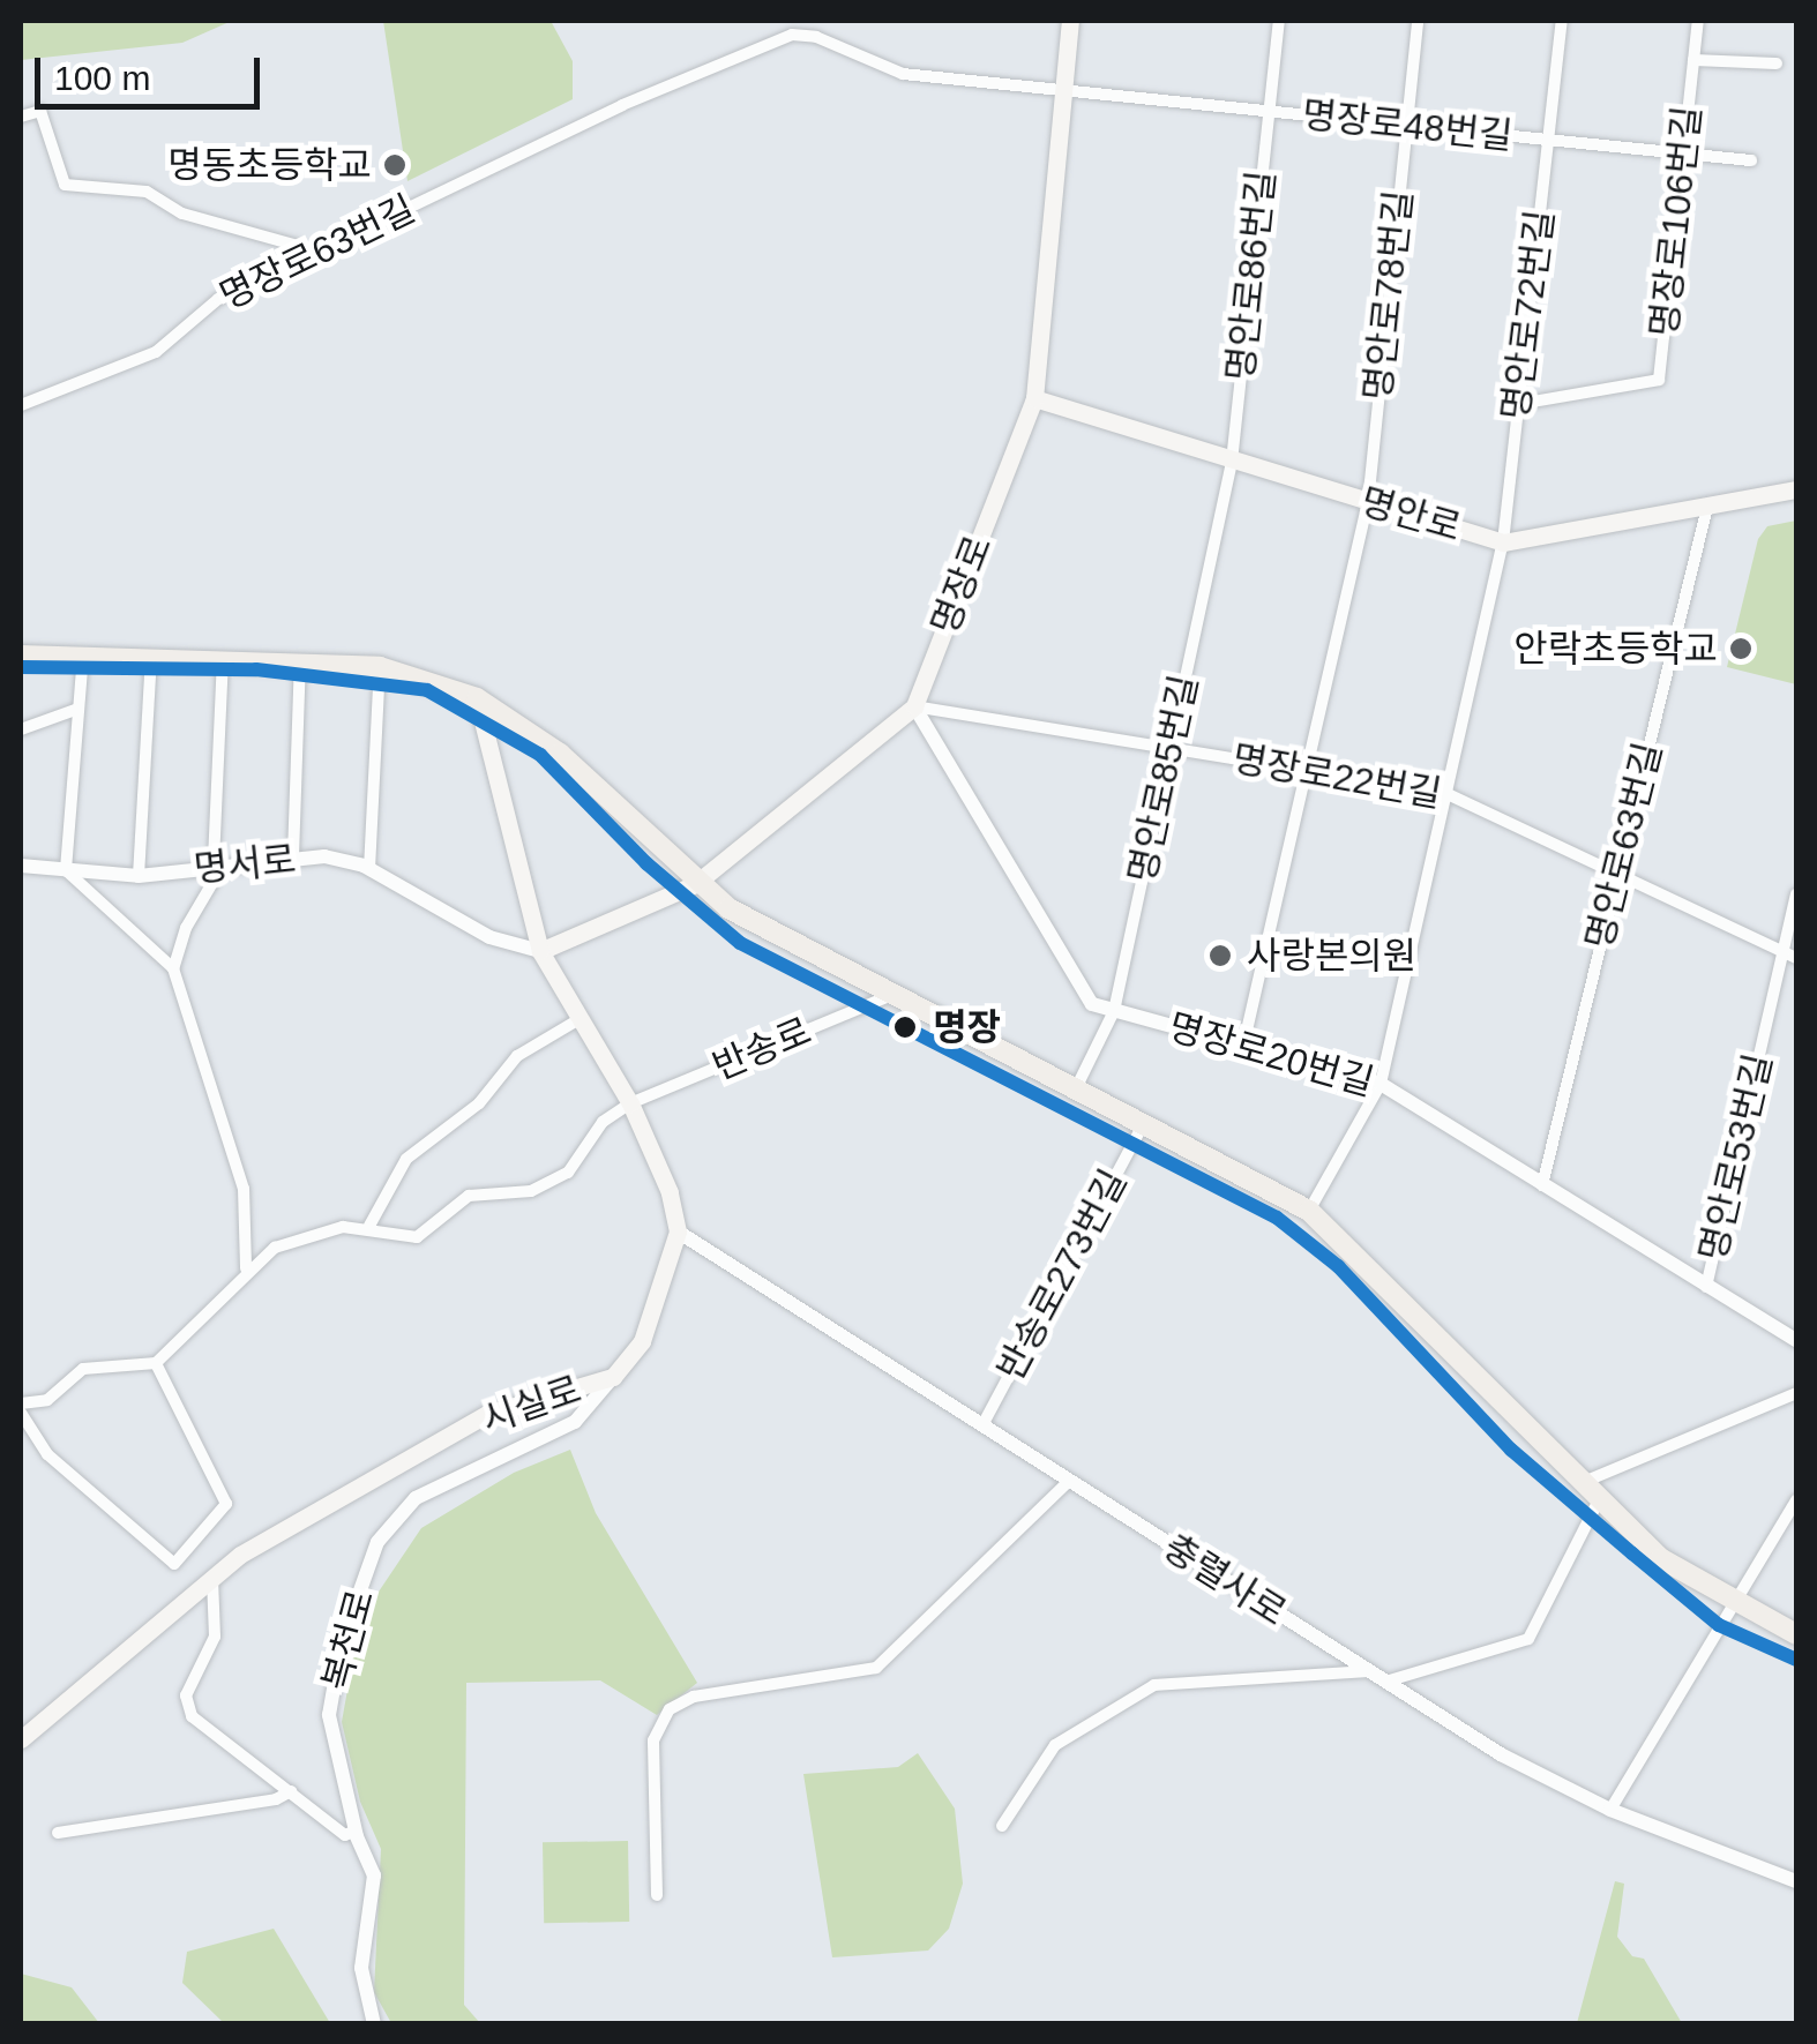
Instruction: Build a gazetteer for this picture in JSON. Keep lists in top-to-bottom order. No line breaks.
{"streets":{"main road":["명안로","명장로","반송로","시실로"],"street":["명장로48번길","명장로106번길","명장로63번길","명안로86번길","명안로78번길","명안로72번길","명장로22번길","명안로85번길","명안로63번길","명서로","명장로20번길","명안로53번길","반송로273번길","충렬사로","복천로"]},"crossings":[["명장로48번길","명장로106번길"],["명장로48번길","명장로63번길"],["명장로48번길","명안로86번길"],["명장로48번길","명안로78번길"],["명장로48번길","명안로72번길"],["명장로48번길","명장로"],["명장로106번길","명안로72번길"],["명안로86번길","명안로"],["명안로86번길","명안로85번길"],["명안로78번길","명안로"],["명안로78번길","명장로22번길"],["명안로78번길","명장로20번길"],["명안로72번길","명안로"],["명안로72번길","명장로22번길"],["명안로72번길","반송로"],["명안로72번길","명장로20번길"],["명안로","명장로"],["명안로","명안로85번길"],["명안로","명안로63번길"],["명장로","명장로22번길"],["명장로","명서로"],["명장로","반송로"],["명장로","명장로20번길"],["명장로22번길","명안로85번길"],["명장로22번길","명안로63번길"],["명장로22번길","명장로20번길"],["명장로22번길","명안로53번길"],["명안로85번길","반송로"],["명안로85번길","명장로20번길"],["명안로63번길","명장로20번길"],["반송로","반송로273번길"],["명장로20번길","명안로53번길"],["반송로273번길","충렬사로"],["시실로","충렬사로"],["시실로","복천로"]],"places":["명동초등학교","안락초등학교","사랑본의원","명장"],"scale_bar":"100 m"}
